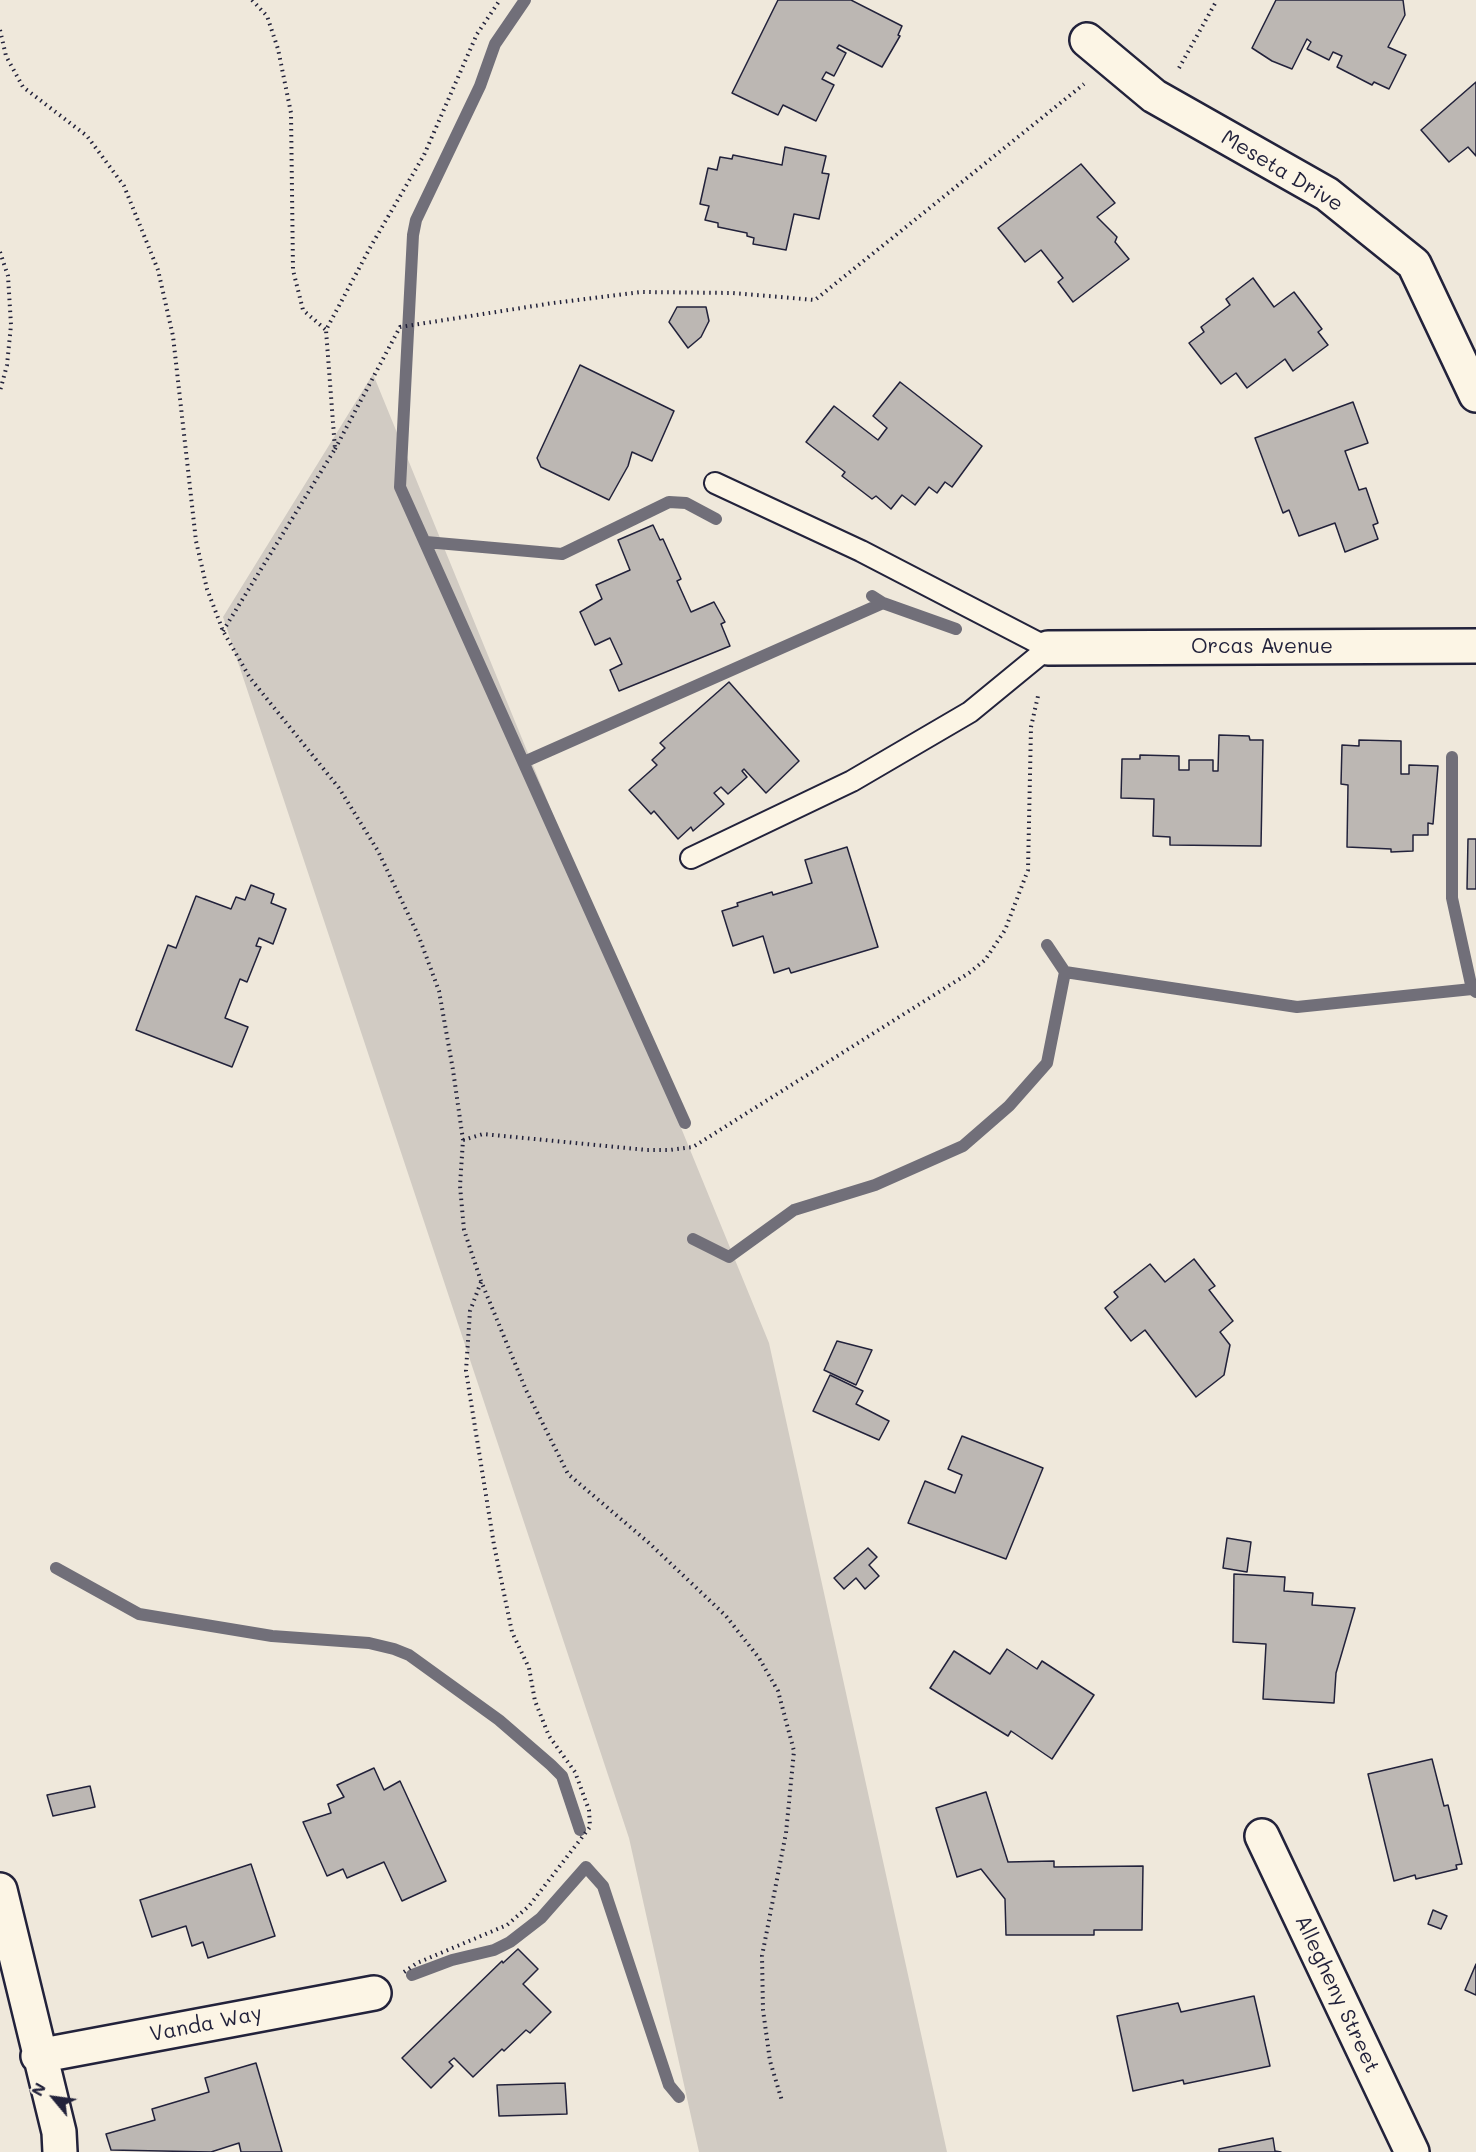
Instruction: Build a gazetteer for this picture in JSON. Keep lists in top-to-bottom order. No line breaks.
{"streets":{"street":["Meseta Drive","Orcas Avenue","Allegheny Street","Vanda Way"]},"north":"top left"}
